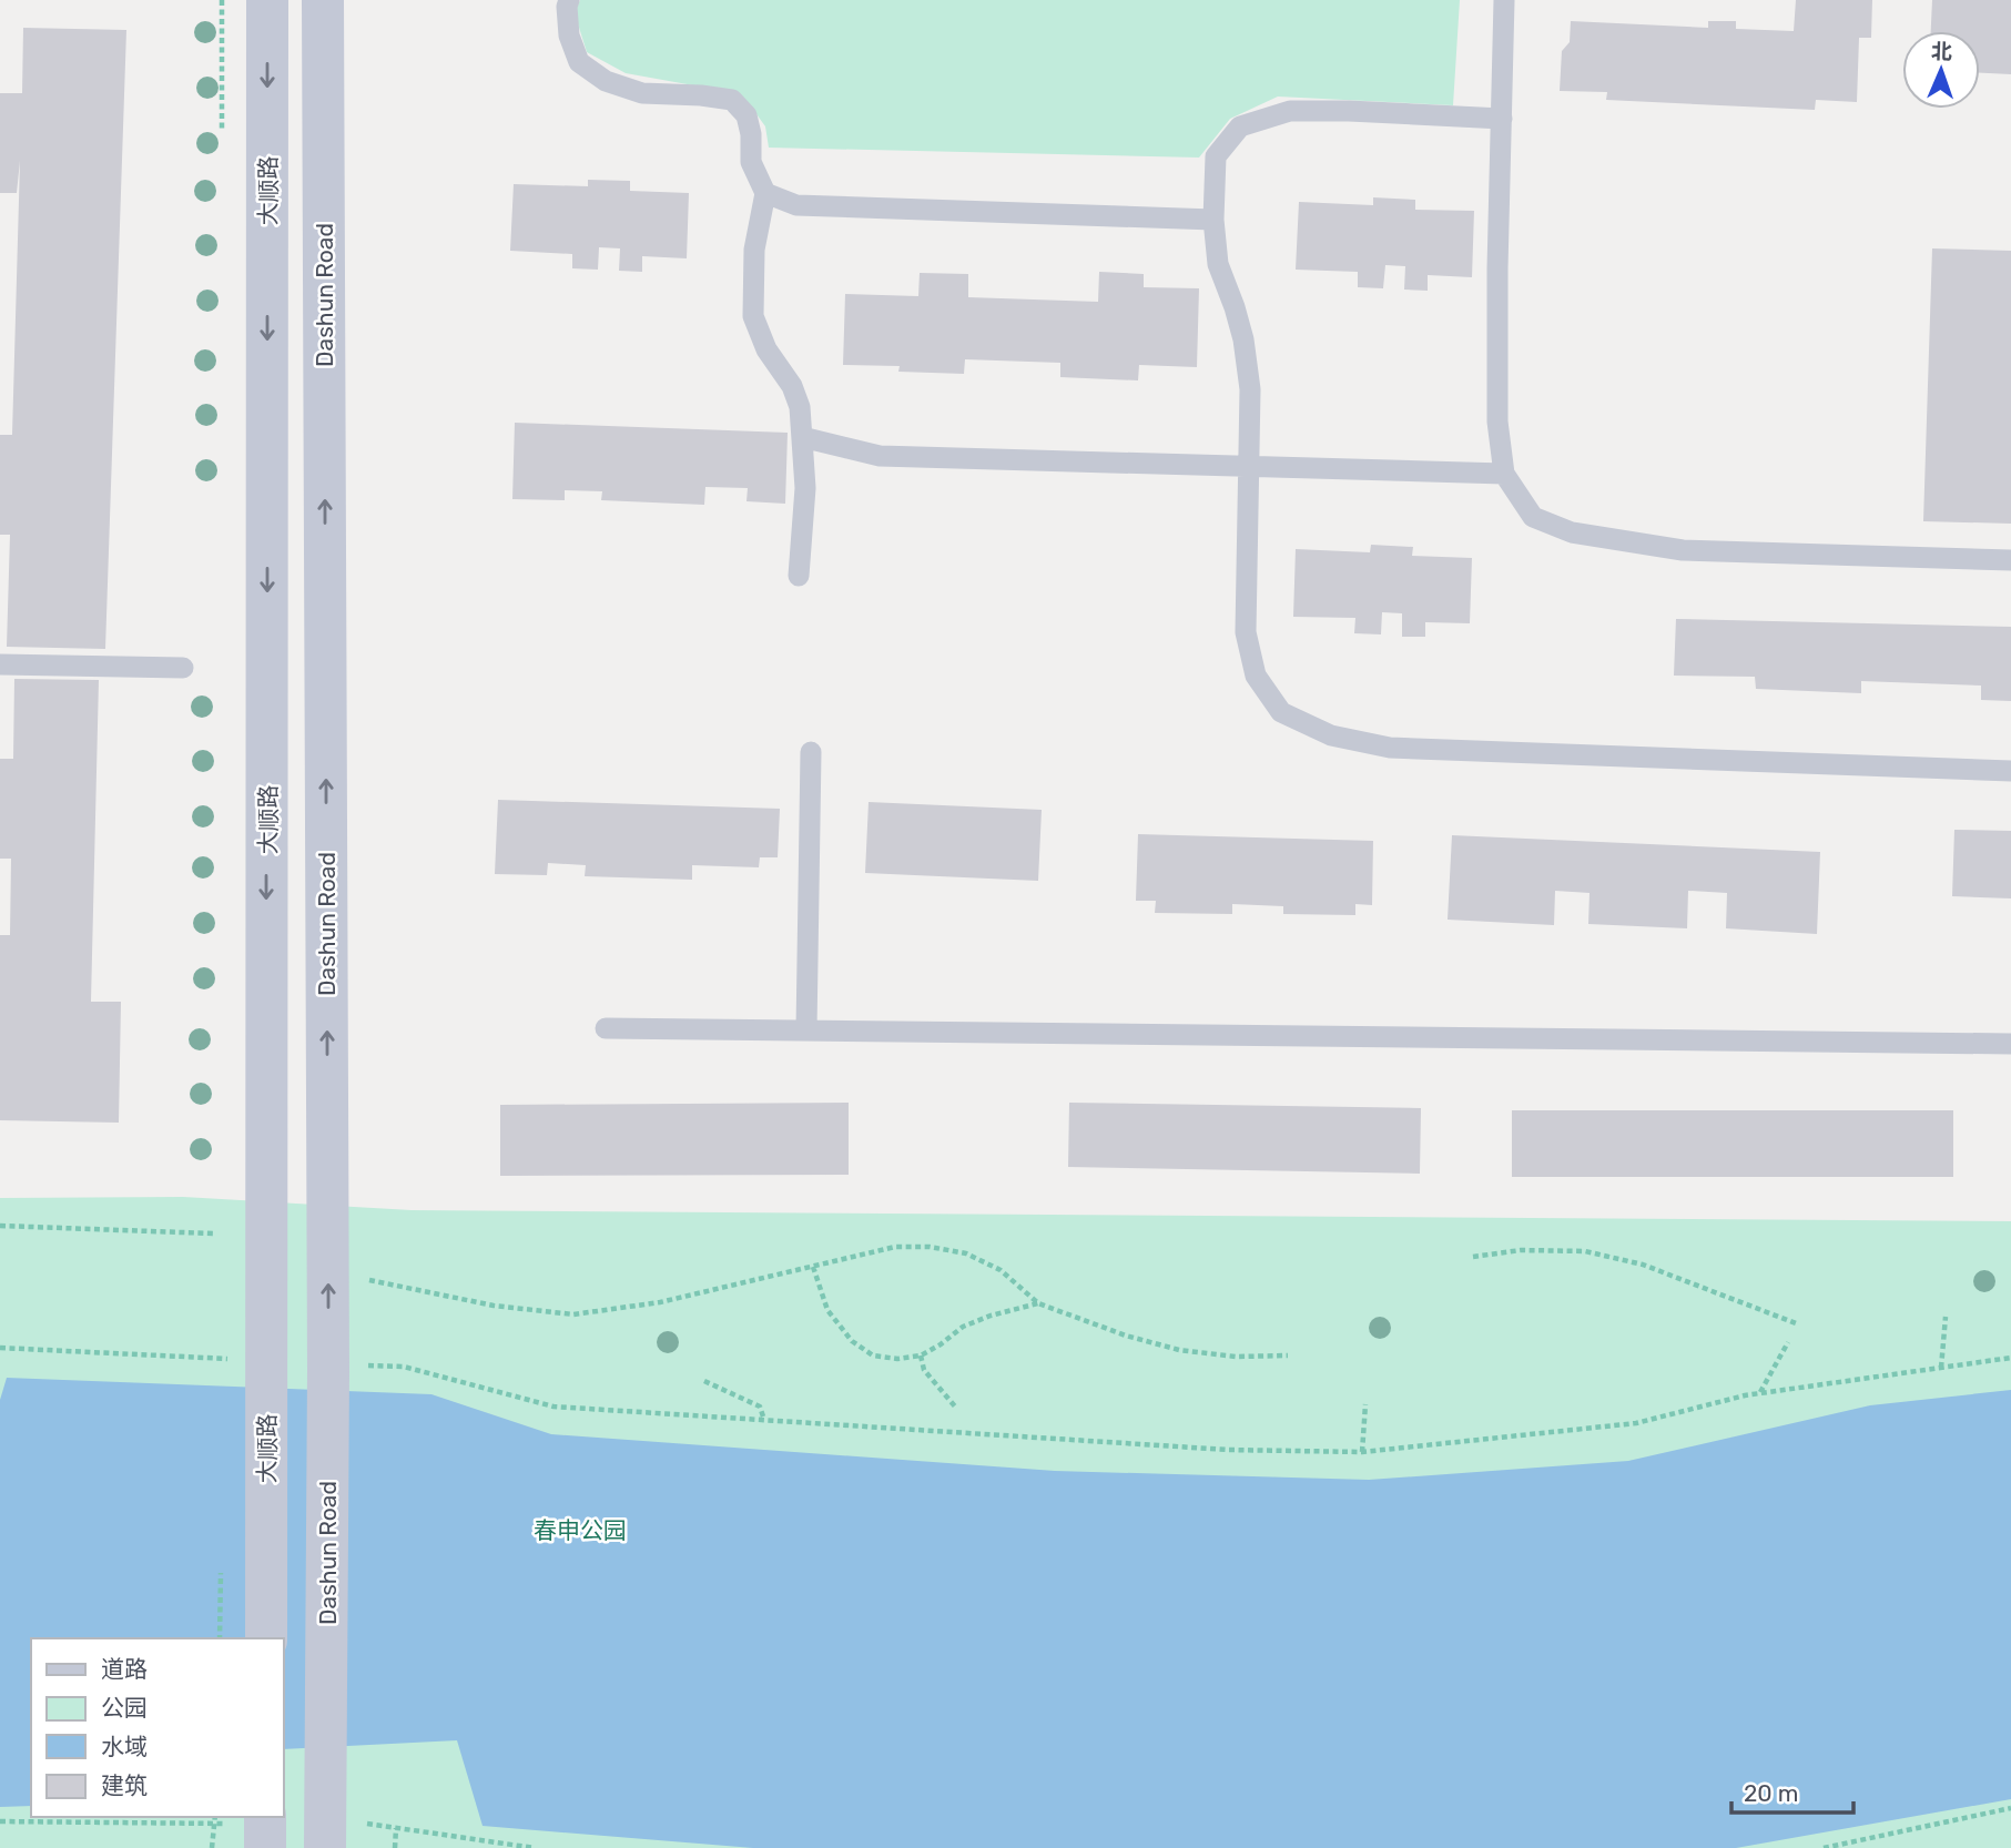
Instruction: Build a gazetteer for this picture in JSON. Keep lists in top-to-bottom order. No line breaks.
{"streets":{"street":["大顺路","Dashun Road"]},"one_way":["大顺路","Dashun Road"],"parks":["春申公园"],"legend":["道路","公园","水域","建筑"],"scale_bar":"20 m","north":"top"}
